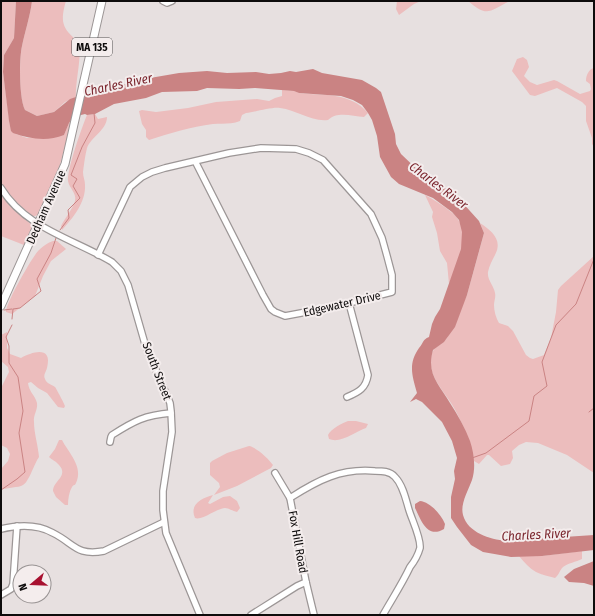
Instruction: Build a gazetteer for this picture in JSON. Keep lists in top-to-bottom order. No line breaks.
{"streets":{"main road":["MA 135","Dedham Avenue"],"street":["Edgewater Drive","South Street","Fox Hill Road"]},"crossings":[["Dedham Avenue","South Street"],["Edgewater Drive","South Street"]],"water":["Charles River"],"north":"left"}
